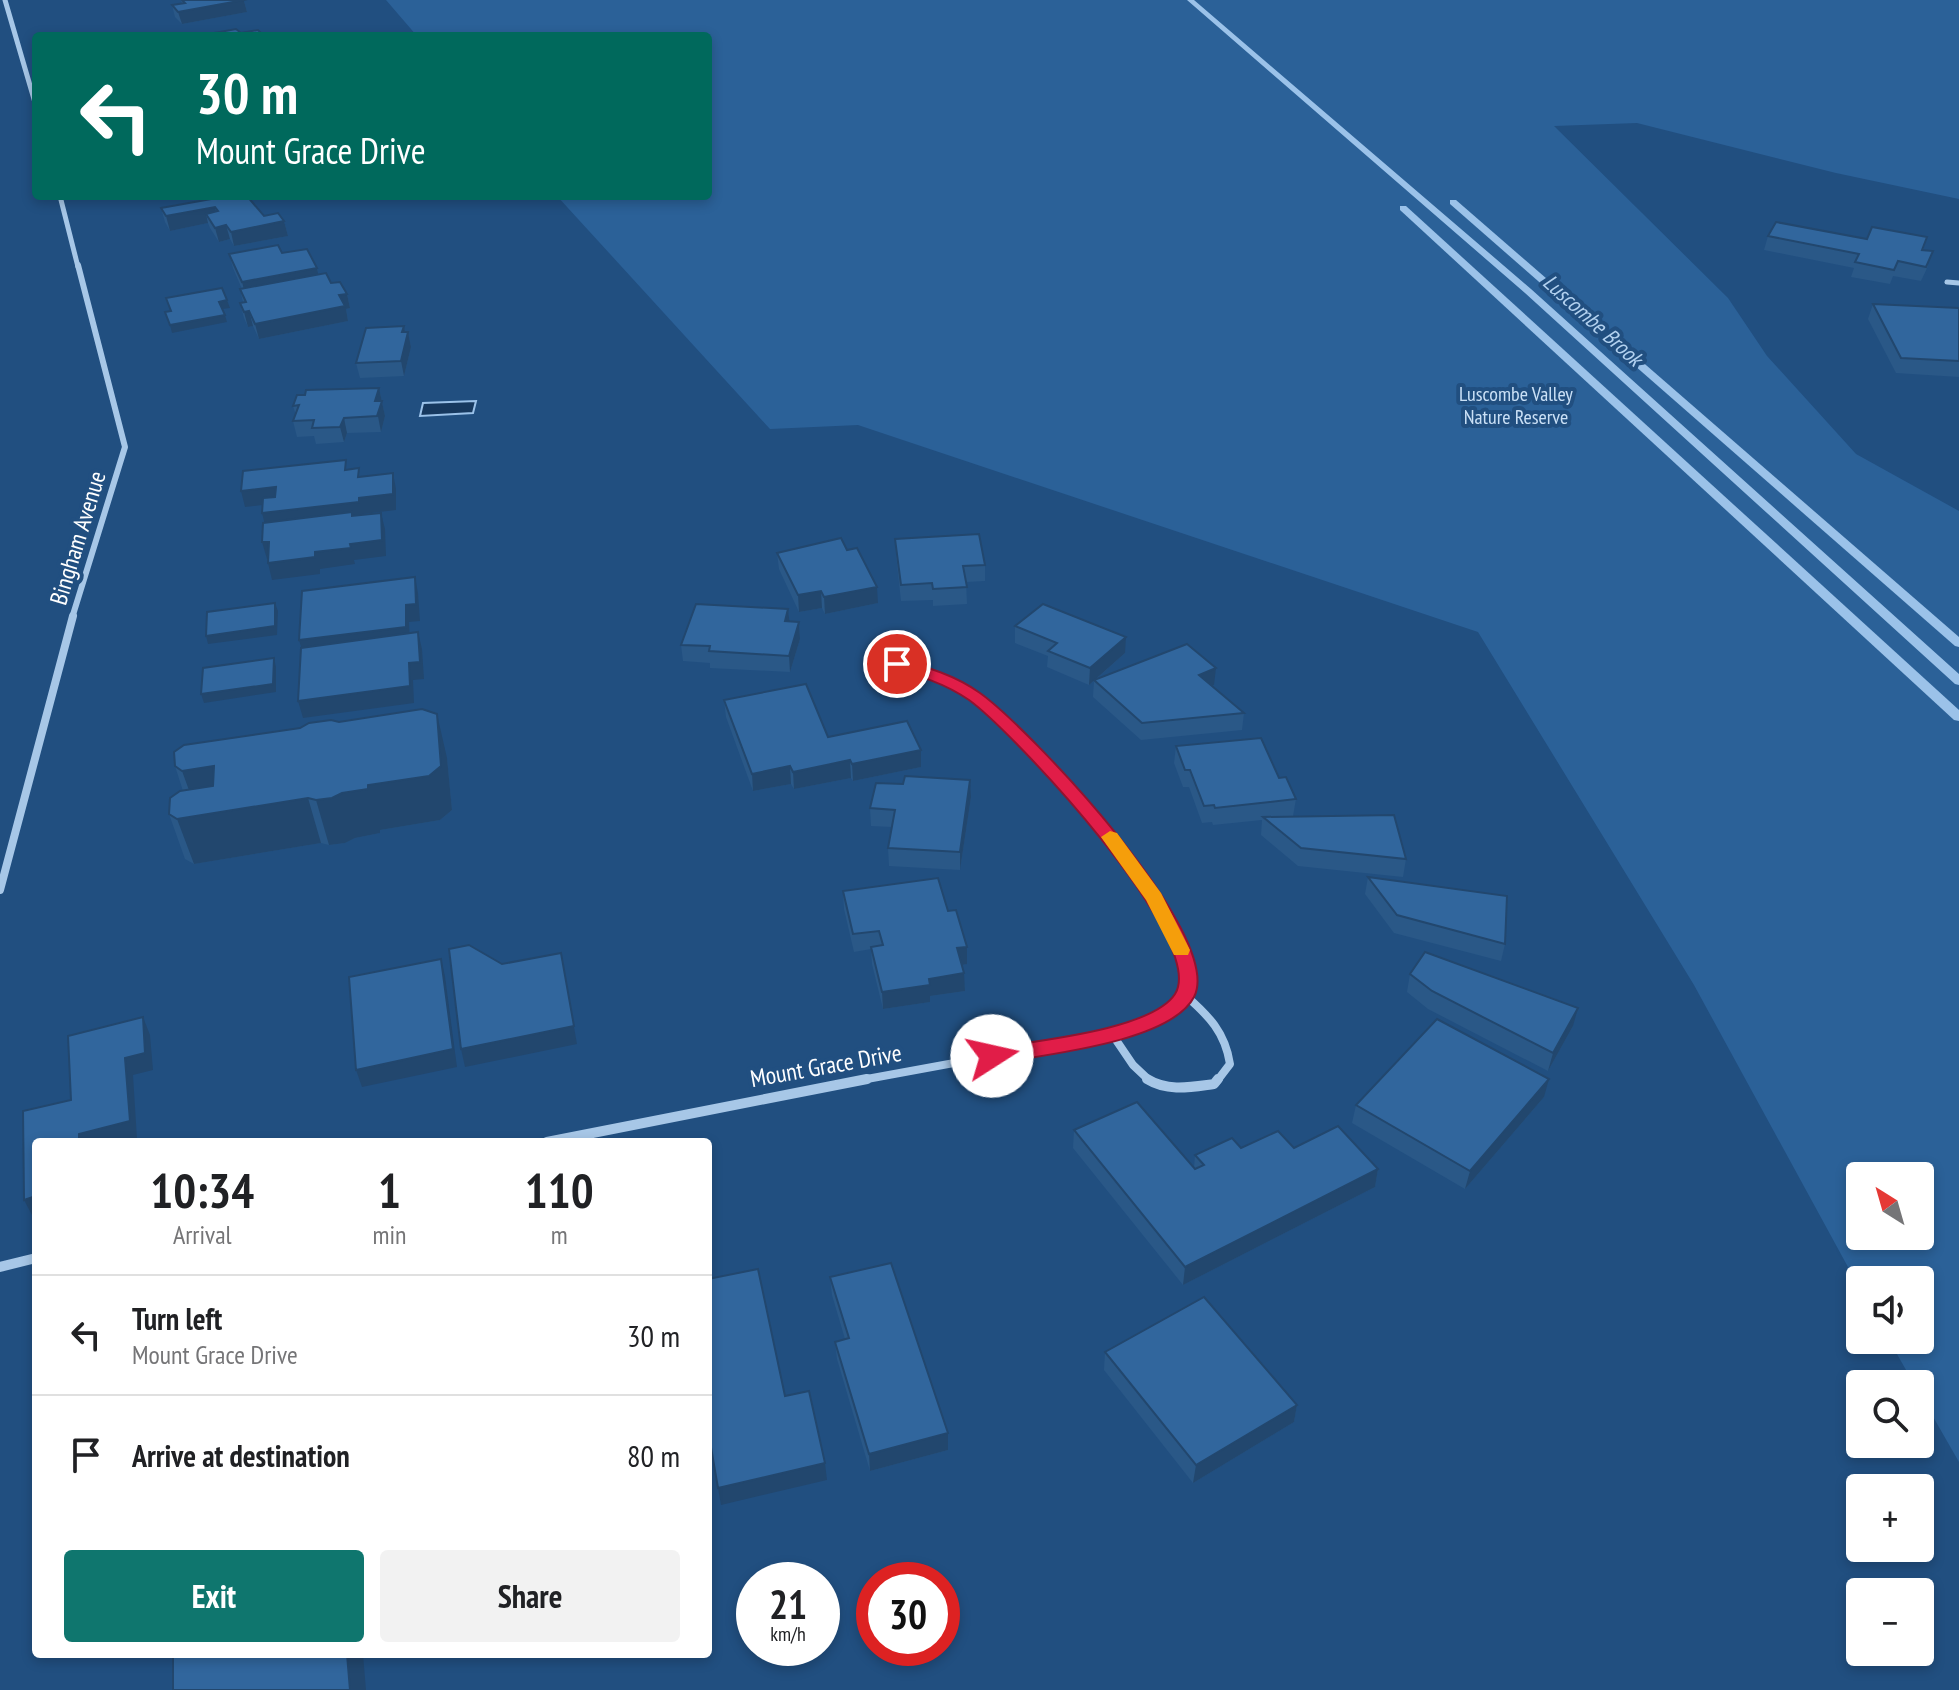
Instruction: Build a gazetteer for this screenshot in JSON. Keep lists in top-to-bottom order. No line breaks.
{"streets":{"street":["Bingham Avenue","Mount Grace Drive"]},"water":["Luscombe Brook"],"parks":["Luscombe Valley Nature Reserve"],"north":"top left","page":{"turn":["30 m","Mount Grace Drive"],"eta":["10:34","Arrival","1","min","110","m"],"map_buttons":["+","−"],"list":[{"name":"Turn left","note":"Mount Grace Drive","value":"30 m"},{"name":"Arrive at destination","value":"80 m"}],"buttons":["Exit","Share"],"speed":"21 km/h","limit":"30"}}
